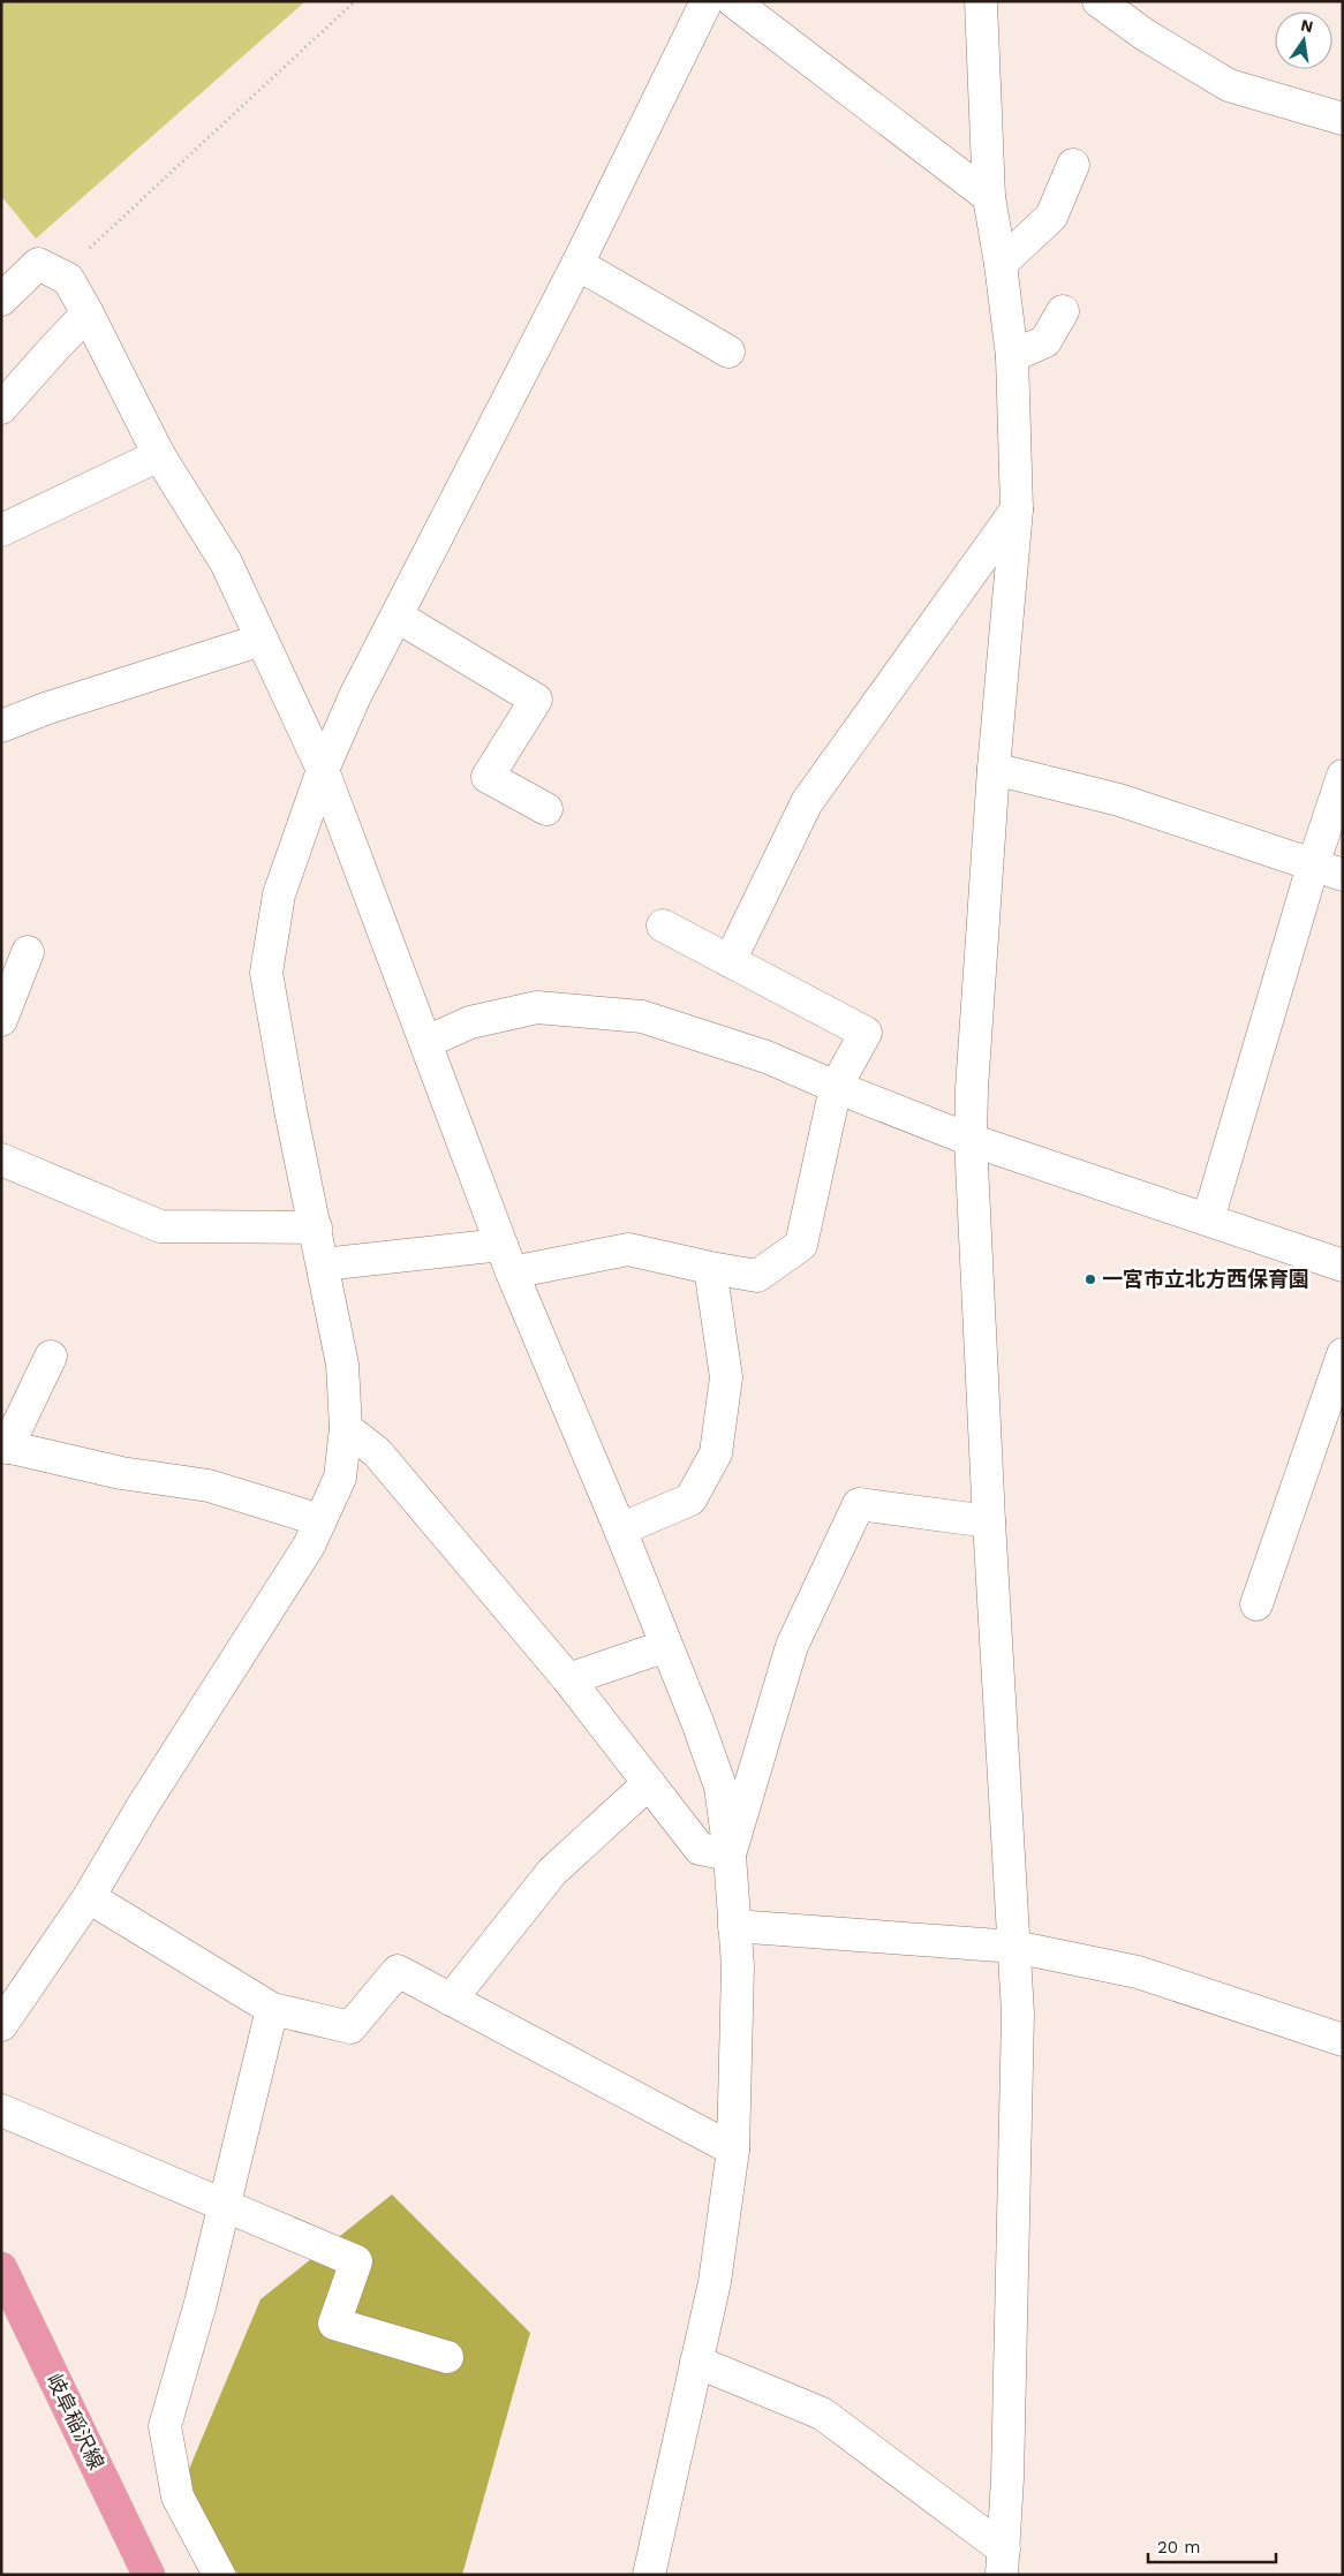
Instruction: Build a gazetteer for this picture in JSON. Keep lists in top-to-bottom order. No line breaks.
{"streets":{"main road":["岐阜稲沢線"]},"places":["一宮市立北方西保育園"],"scale_bar":"20 m","north":"top"}
